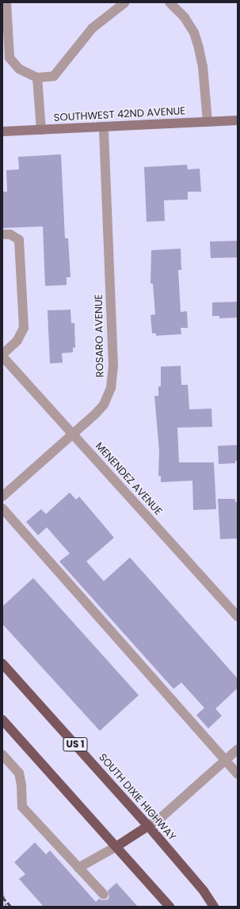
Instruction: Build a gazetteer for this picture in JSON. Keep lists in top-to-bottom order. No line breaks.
{"streets":{"highway":["US 1","SOUTH DIXIE HIGHWAY"],"main road":["SOUTHWEST 42ND AVENUE"],"street":["ROSARO AVENUE","MENENDEZ AVENUE"]},"crossings":[["SOUTHWEST 42ND AVENUE","ROSARO AVENUE"],["ROSARO AVENUE","MENENDEZ AVENUE"]]}
